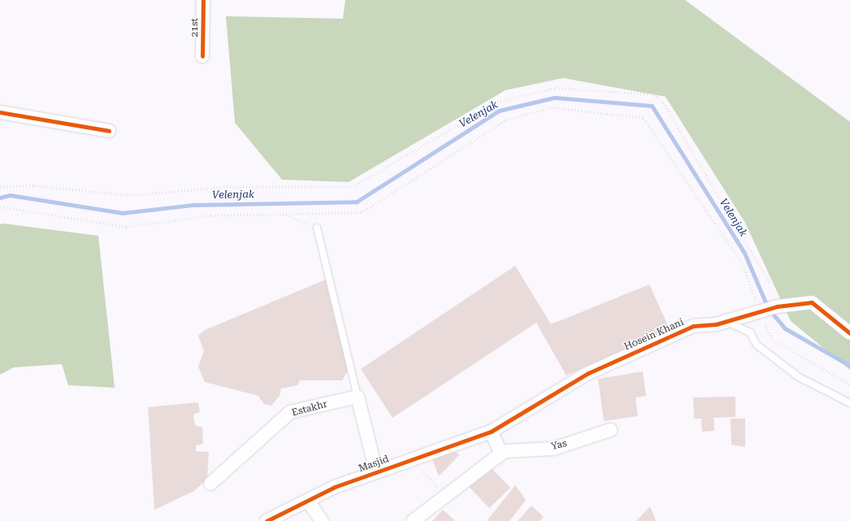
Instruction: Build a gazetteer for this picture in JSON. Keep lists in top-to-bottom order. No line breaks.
{"streets":{"street":["21st","Hosein Khani","Estakhr","Yas","Masjid"]},"crossings":[["Hosein Khani","Masjid"]],"water":["Velenjak"]}
